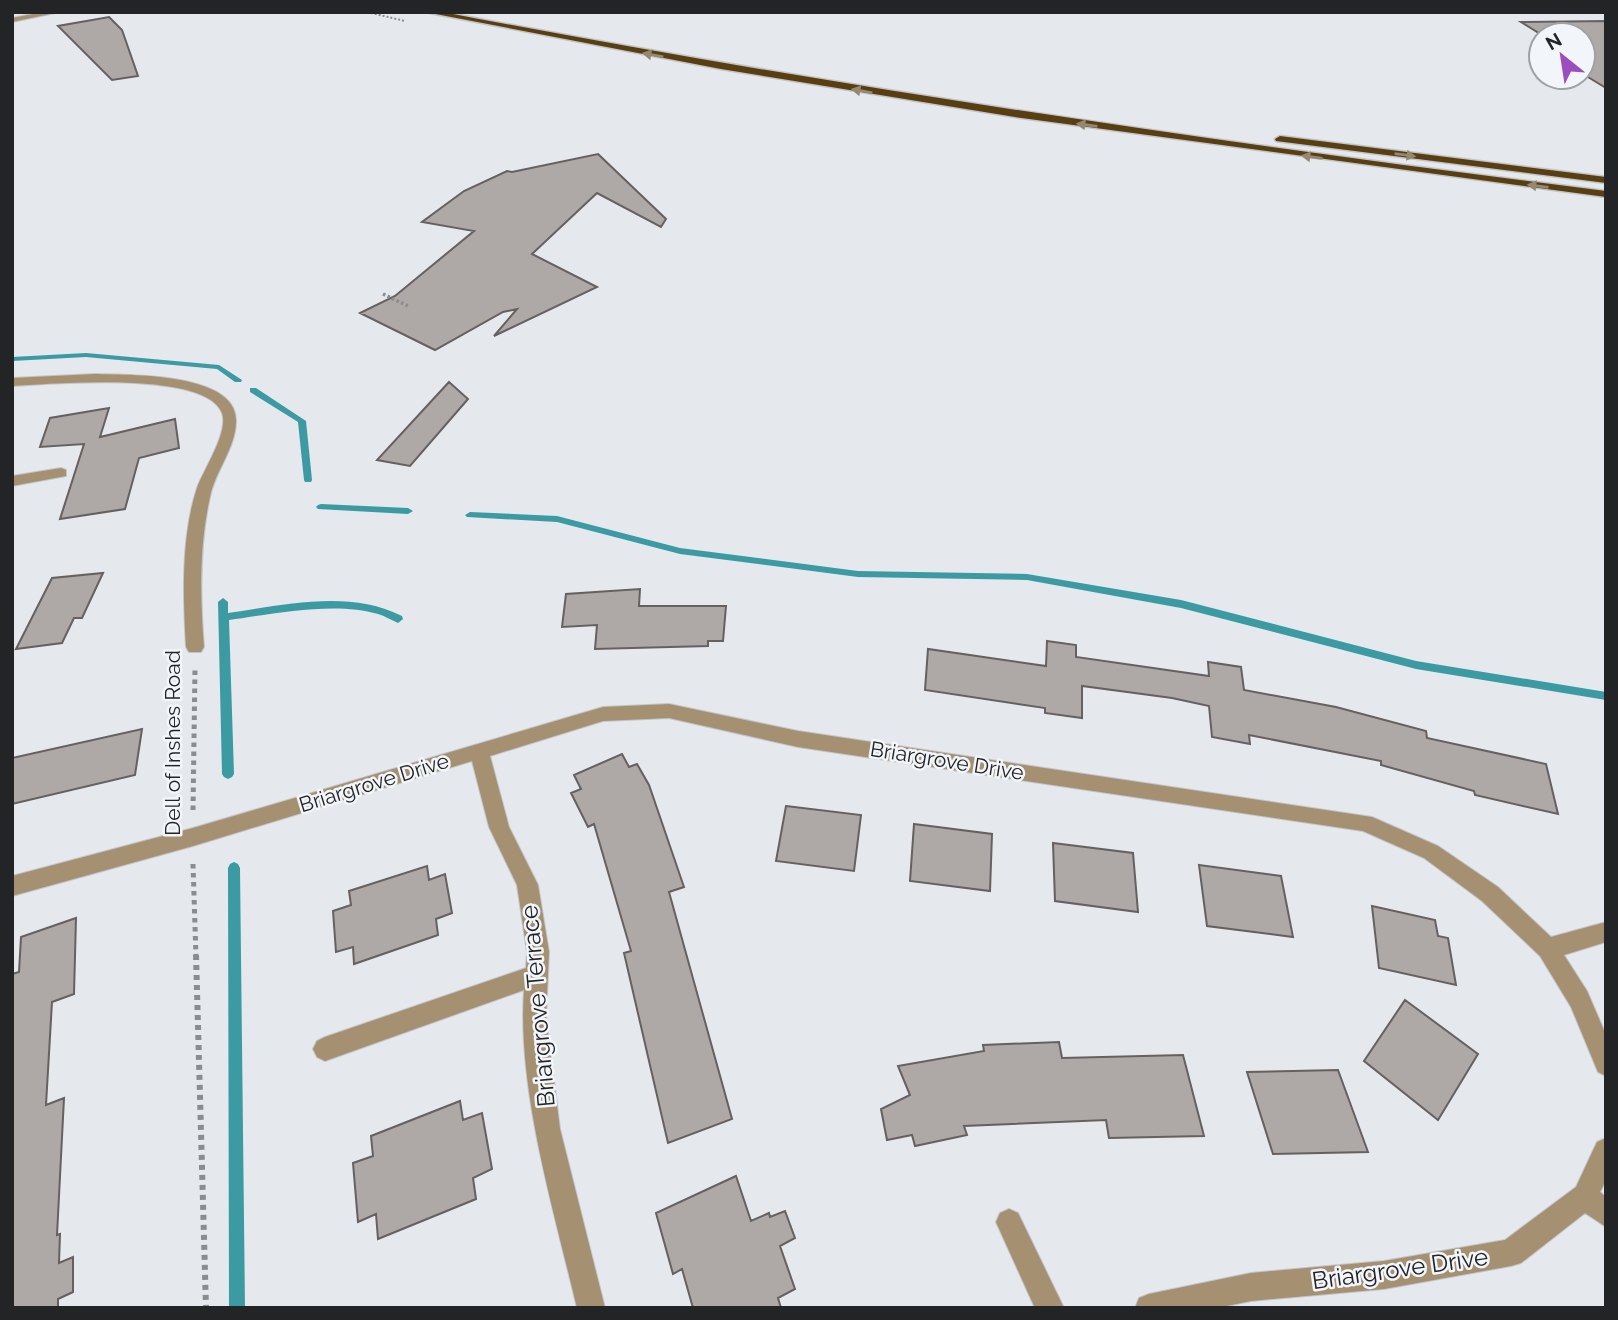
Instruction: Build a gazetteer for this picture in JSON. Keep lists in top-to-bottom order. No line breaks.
{"streets":{"street":["Dell of Inshes Road","Briargrove Drive","Briargrove Terrace"]},"crossings":[["Dell of Inshes Road","Briargrove Drive"],["Briargrove Drive","Briargrove Terrace"]],"north":"top left"}
